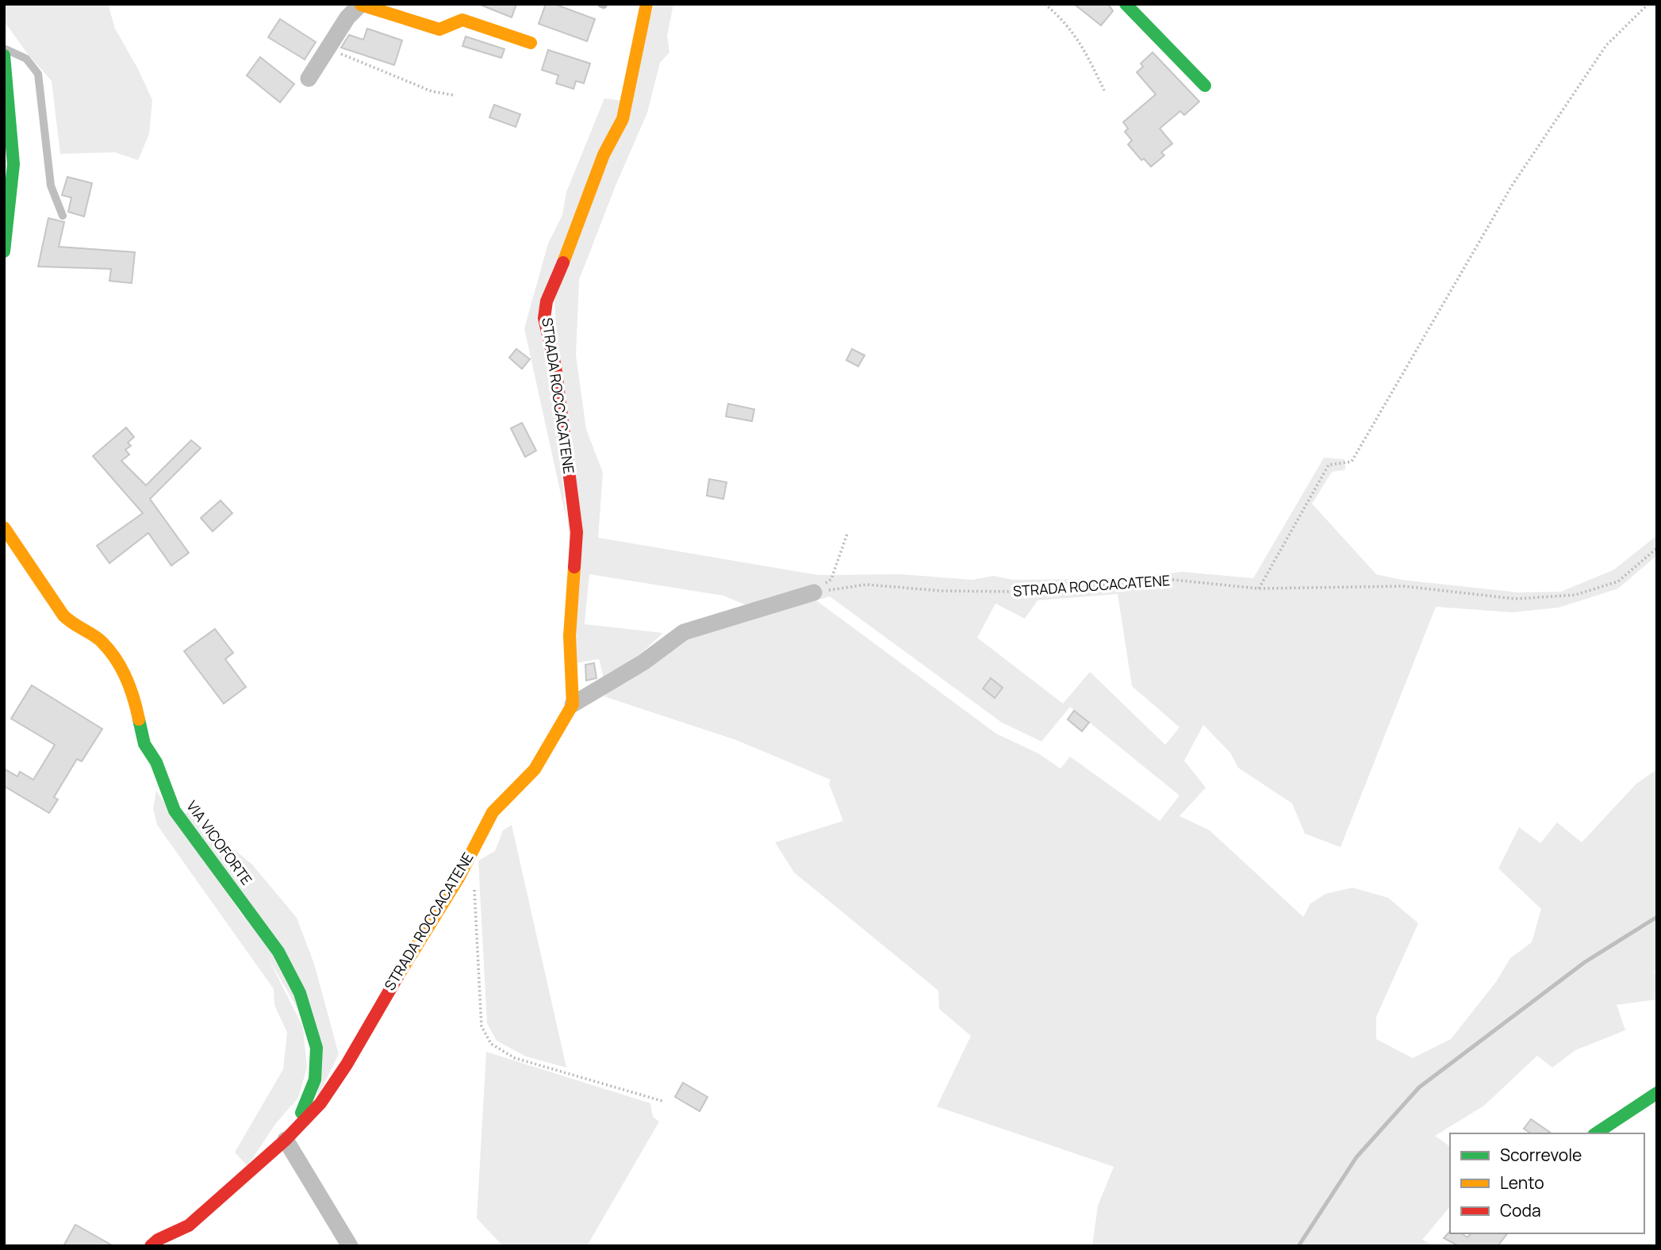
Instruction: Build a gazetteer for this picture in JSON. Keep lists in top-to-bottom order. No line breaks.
{"streets":{"street":["STRADA ROCCACATENE","VIA VICOFORTE"]},"crossings":[["STRADA ROCCACATENE","VIA VICOFORTE"]],"legend":["Scorrevole","Lento","Coda"]}
